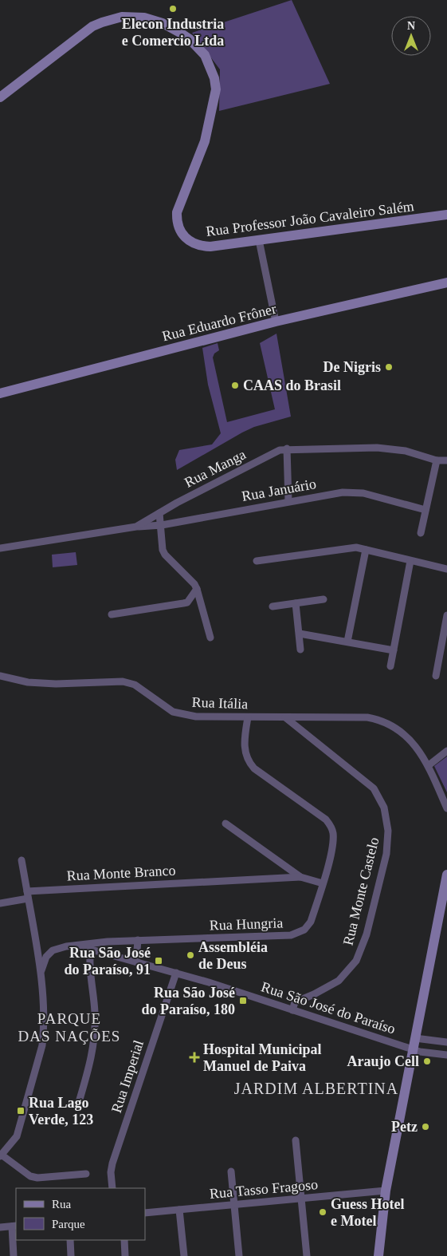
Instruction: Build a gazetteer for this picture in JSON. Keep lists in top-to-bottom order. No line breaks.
{"streets":{"main road":["Rua Professor João Cavaleiro Salém","Rua Eduardo Frôner"],"street":["Rua Manga","Rua Januário","Rua Itália","Rua Monte Branco","Rua Monte Castelo","Rua Hungria","Rua São José do Paraíso","Rua Imperial","Rua Tasso Fragoso"]},"crossings":[["Rua Manga","Rua Januário"],["Rua Itália","Rua Monte Castelo"],["Rua Itália","Rua Hungria"],["Rua Monte Castelo","Rua São José do Paraíso"],["Rua Hungria","Rua São José do Paraíso"],["Rua São José do Paraíso","Rua Imperial"]],"districts":["PARQUE DAS NAÇÕES","JARDIM ALBERTINA"],"places":{"other":["Elecon Industria e Comercio Ltda","De Nigris","CAAS do Brasil","Assembléia de Deus","Araujo Cell","Petz","Guess Hotel e Motel"],"transit":["Rua São José do Paraíso, 91","Rua São José do Paraíso, 180","Rua Lago Verde, 123"],"health":["Hospital Municipal Manuel de Paiva"]},"legend":["Rua","Parque"],"north":"top"}
